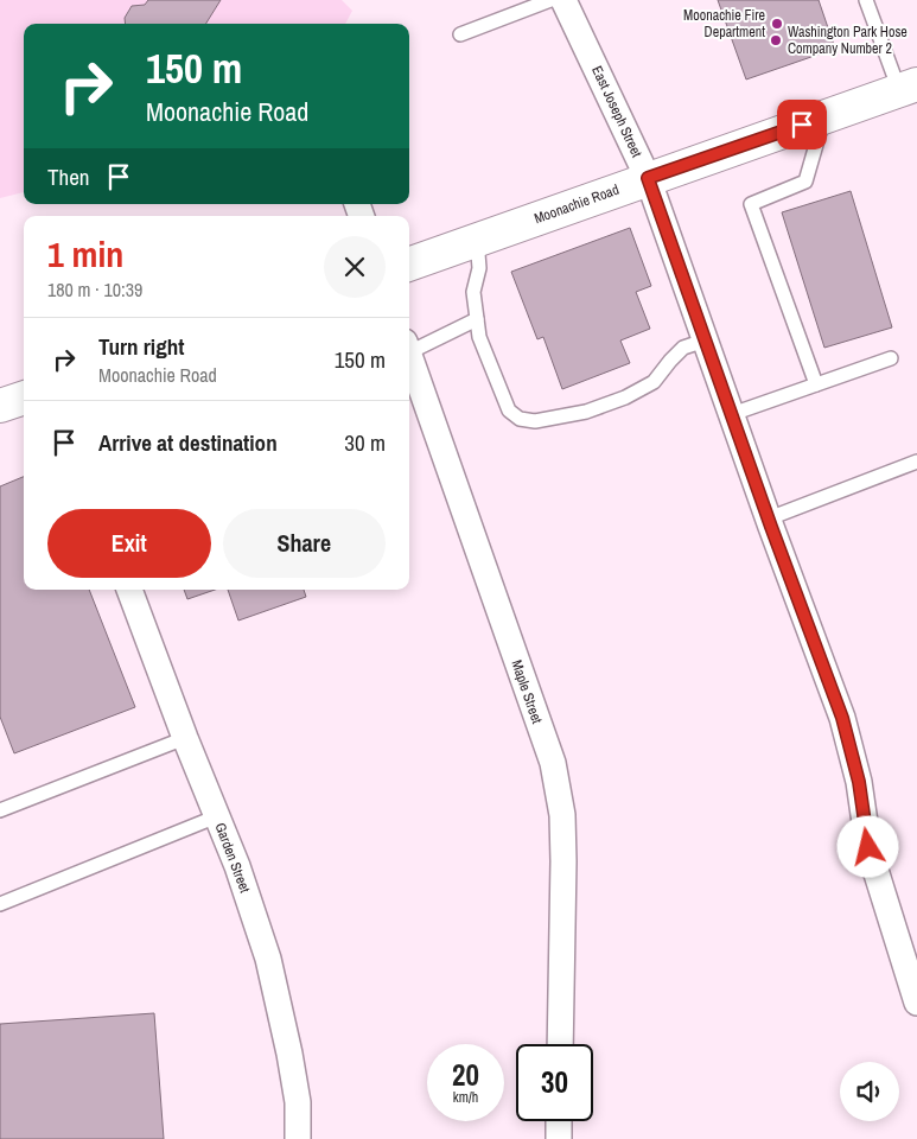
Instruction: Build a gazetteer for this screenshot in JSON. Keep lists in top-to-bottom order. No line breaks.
{"streets":{"main road":["Moonachie Road"],"street":["East Joseph Street","Maple Street","Garden Street"]},"crossings":[["East Joseph Street","Moonachie Road"]],"places":["Moonachie Fire Department","Washington Park Hose Company Number 2"],"page":{"turn":["150 m","Moonachie Road"],"then":"Then","heading":["1 min","180 m · 10:39"],"list":[{"name":"Turn right","note":"Moonachie Road","value":"150 m"},{"name":"Arrive at destination","value":"30 m"}],"buttons":["Exit","Share"],"speed":"20 km/h","limit":"30"}}
